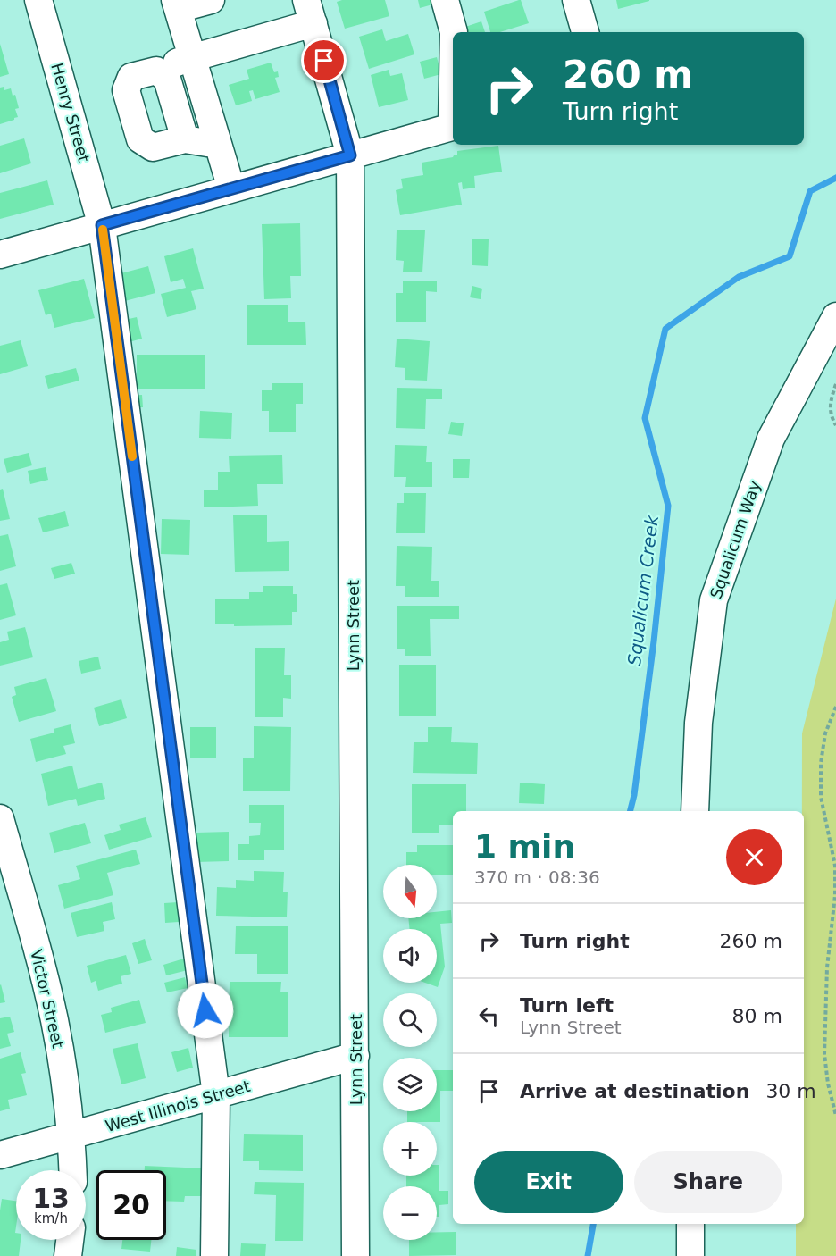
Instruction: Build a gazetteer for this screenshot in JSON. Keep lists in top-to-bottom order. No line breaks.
{"streets":{"street":["Henry Street","Squalicum Way","Lynn Street","Victor Street","West Illinois Street"]},"crossings":[["Henry Street","West Illinois Street"],["Lynn Street","West Illinois Street"],["Victor Street","West Illinois Street"]],"water":["Squalicum Creek"],"north":"bottom","page":{"turn":["260 m","Turn right"],"heading":["1 min","370 m · 08:36"],"map_buttons":["+","−"],"list":[{"name":"Turn right","value":"260 m"},{"name":"Turn left","note":"Lynn Street","value":"80 m"},{"name":"Arrive at destination","value":"30 m"}],"buttons":["Exit","Share"],"speed":"13 km/h","limit":"20"}}
